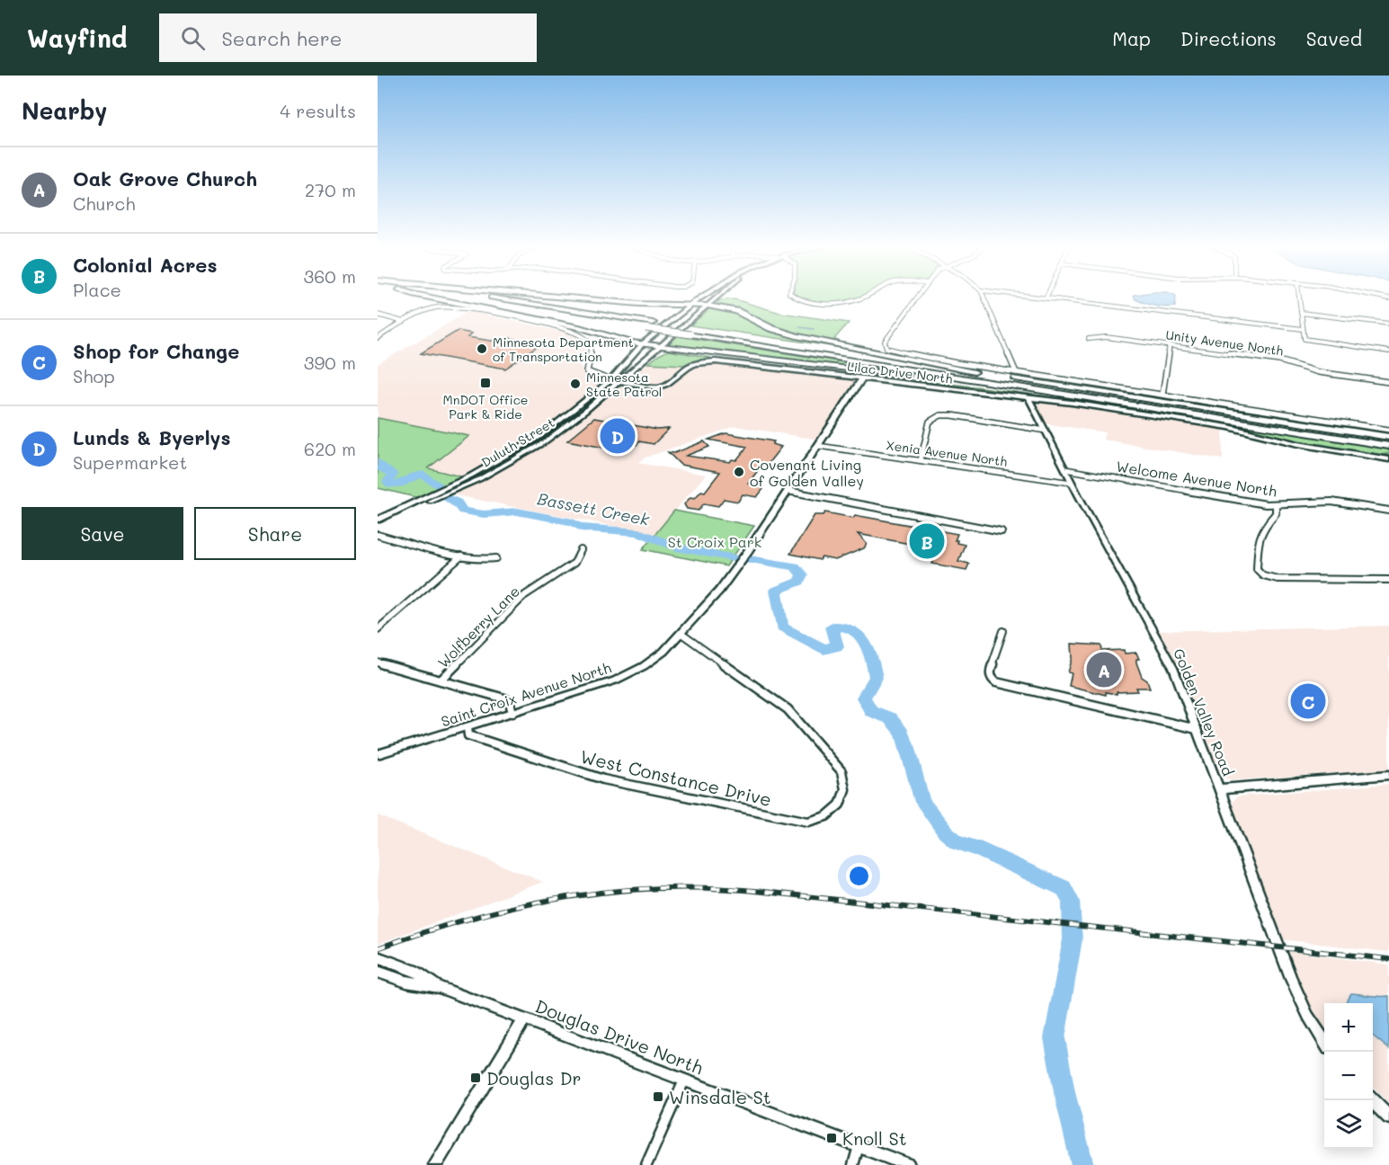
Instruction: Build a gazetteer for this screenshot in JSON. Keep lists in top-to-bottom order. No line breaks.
{"streets":{"street":["Unity Avenue North","Lilac Drive North","Duluth Street","Xenia Avenue North","Welcome Avenue North","Wolfberry Lane","Saint Croix Avenue North","Golden Valley Road","West Constance Drive","Douglas Drive North"]},"crossings":[["Lilac Drive North","Duluth Street"],["Lilac Drive North","Saint Croix Avenue North"],["Lilac Drive North","Golden Valley Road"],["Xenia Avenue North","Saint Croix Avenue North"],["Xenia Avenue North","Golden Valley Road"],["Welcome Avenue North","Golden Valley Road"],["Saint Croix Avenue North","West Constance Drive"]],"water":["Bassett Creek"],"parks":["St Croix Park"],"places":{"other":["Minnesota Department of Transportation","Minnesota State Patrol","Covenant Living of Golden Valley"],"transit":["MnDOT Office Park & Ride","Douglas Dr","Winsdale St","Knoll St"]},"page":{"header":"Wayfind","search":"Search here","nav":["Map","Directions","Saved"],"heading":["Nearby","4 results"],"list":[{"mark":"A","name":"Oak Grove Church","note":"Church","value":"270 m"},{"mark":"B","name":"Colonial Acres","note":"Place","value":"360 m"},{"mark":"C","name":"Shop for Change","note":"Shop","value":"390 m"},{"mark":"D","name":"Lunds & Byerlys","note":"Supermarket","value":"620 m"}],"pins":["D","B","A","C"],"buttons":["Save","Share"],"map_buttons":["+","−"]}}
